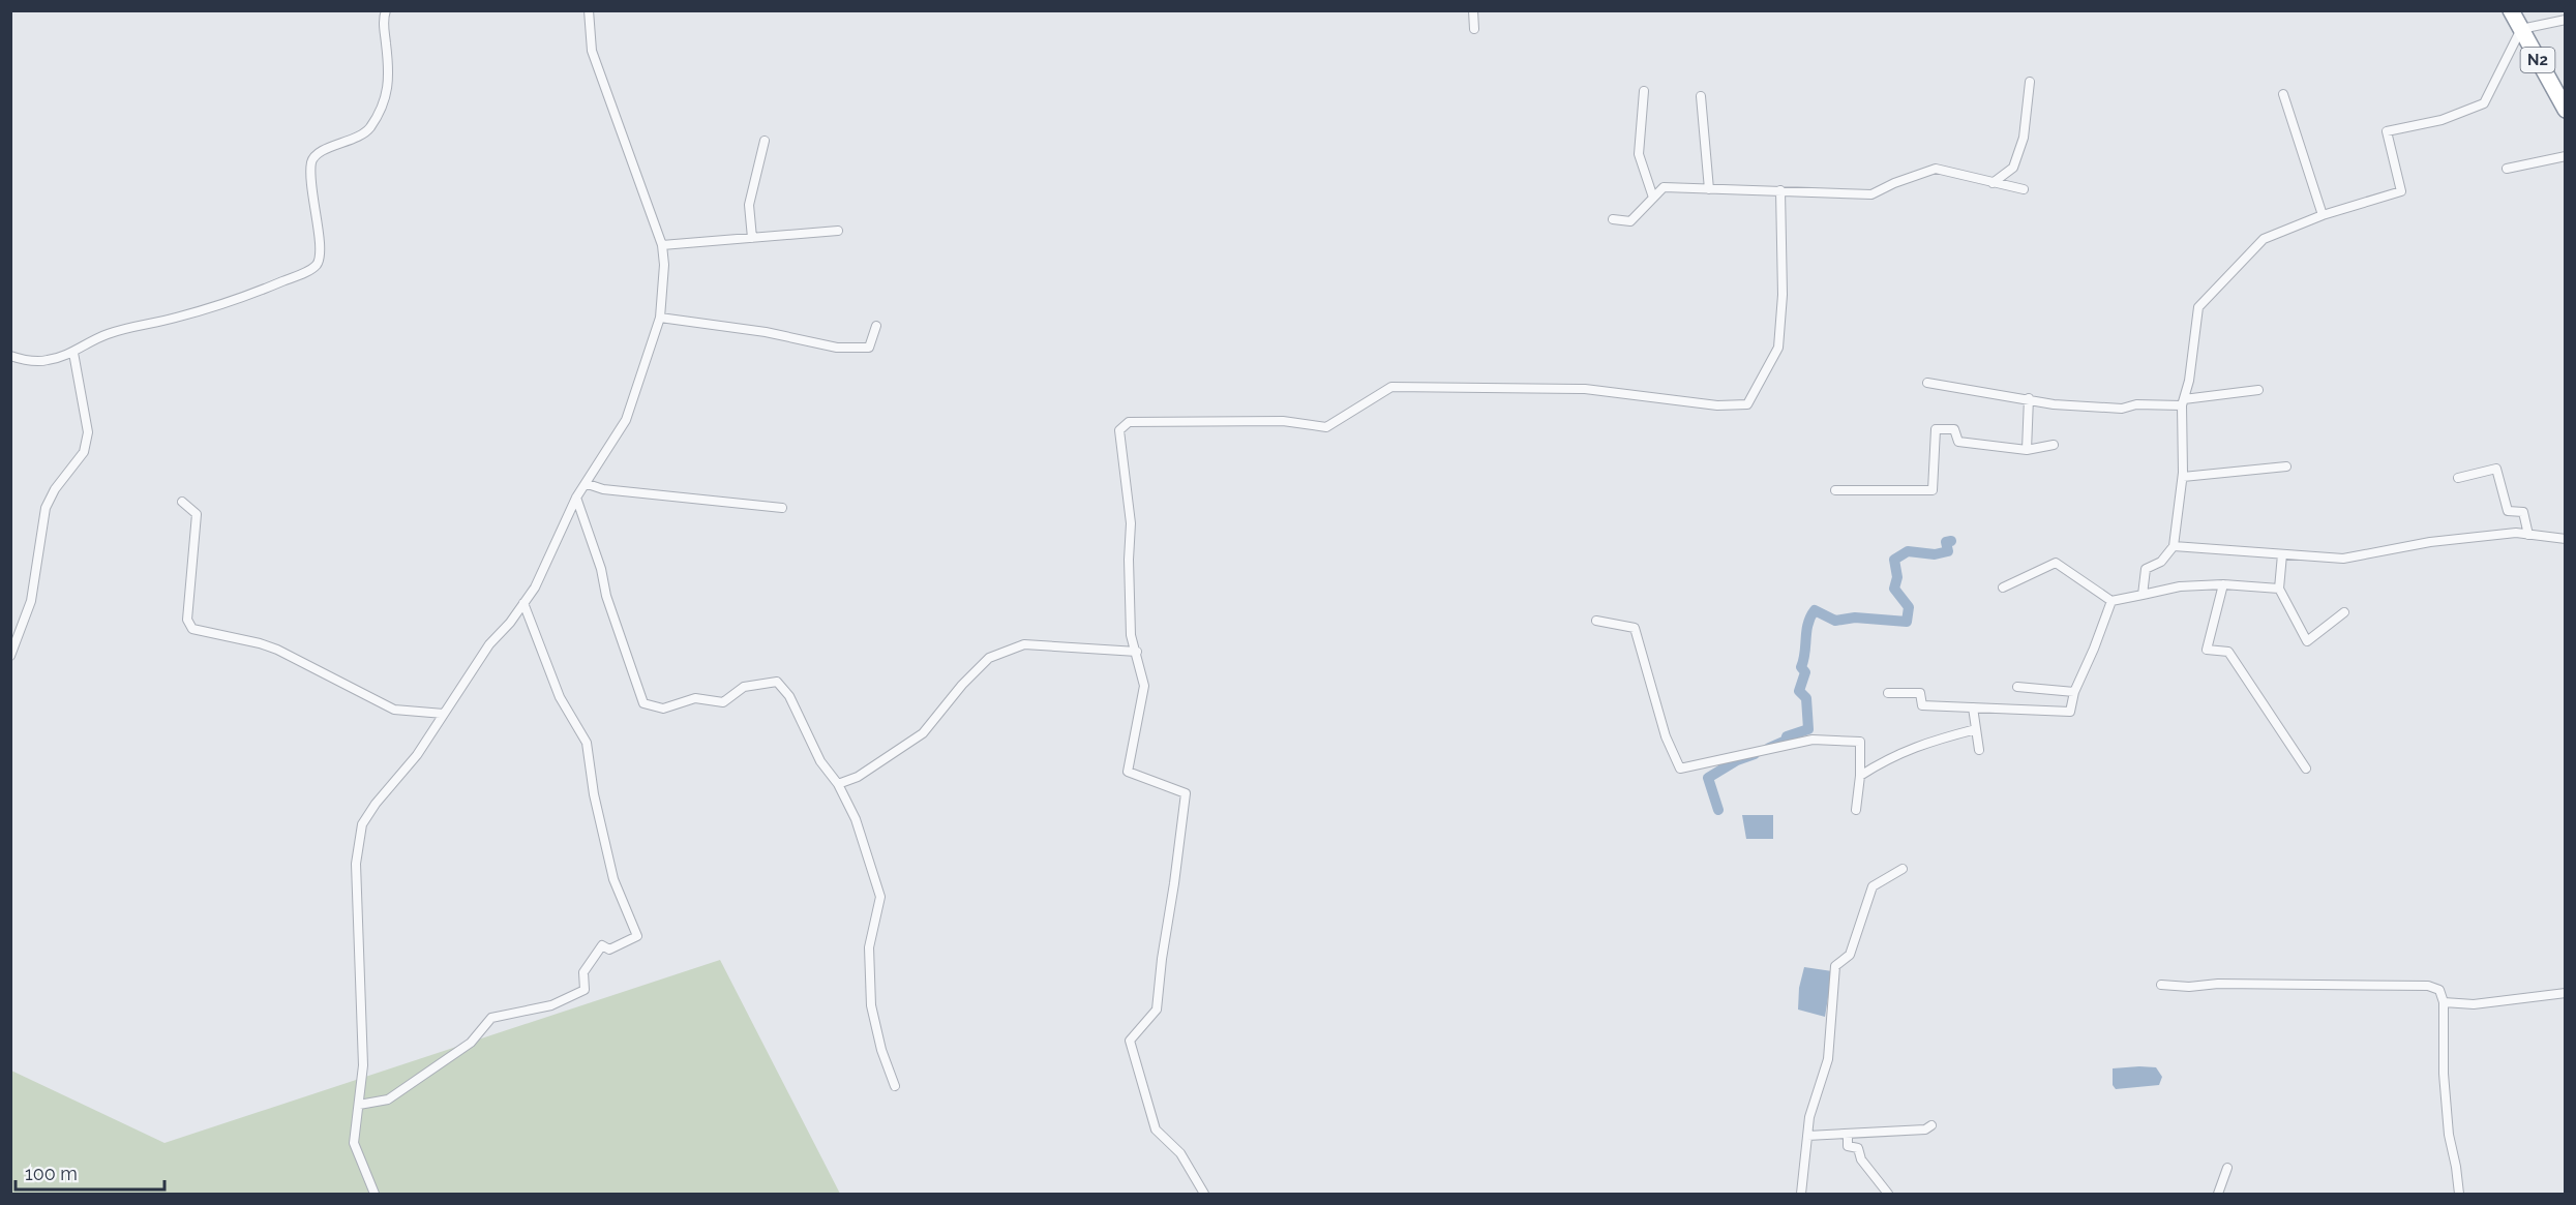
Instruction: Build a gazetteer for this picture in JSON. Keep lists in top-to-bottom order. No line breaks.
{"streets":{"highway":["N2"]},"scale_bar":"100 m"}
